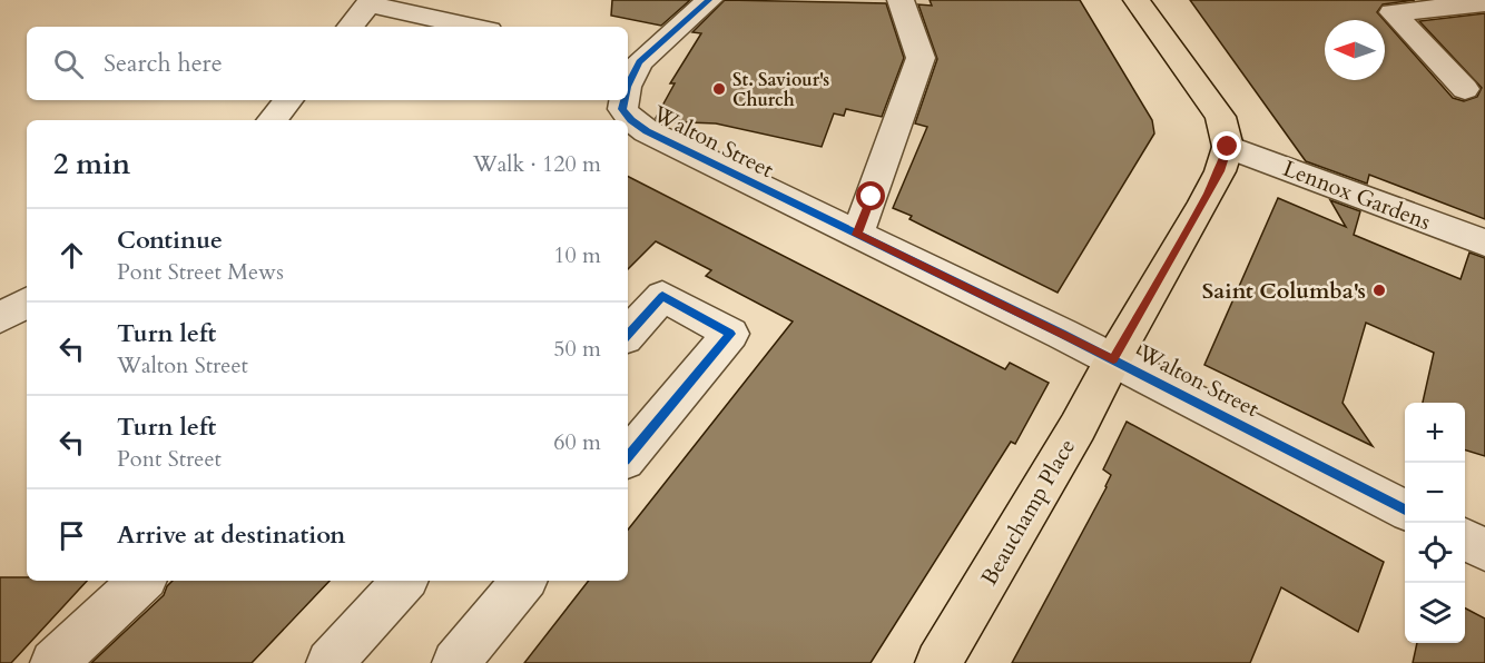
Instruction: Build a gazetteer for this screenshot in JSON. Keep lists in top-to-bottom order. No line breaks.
{"streets":{"main road":["Beauchamp Place"],"street":["Walton Street","Lennox Gardens"]},"crossings":[["Walton Street","Beauchamp Place"],["Lennox Gardens","Beauchamp Place"]],"places":["St. Saviour's Church","Saint Columba's"],"north":"left","page":{"search":"Search here","heading":["2 min","Walk · 120 m"],"list":[["Continue","Pont Street Mews","10 m"],["Turn left","Walton Street","50 m"],["Turn left","Pont Street","60 m"],"Arrive at destination"],"map_buttons":["+","−"]}}
